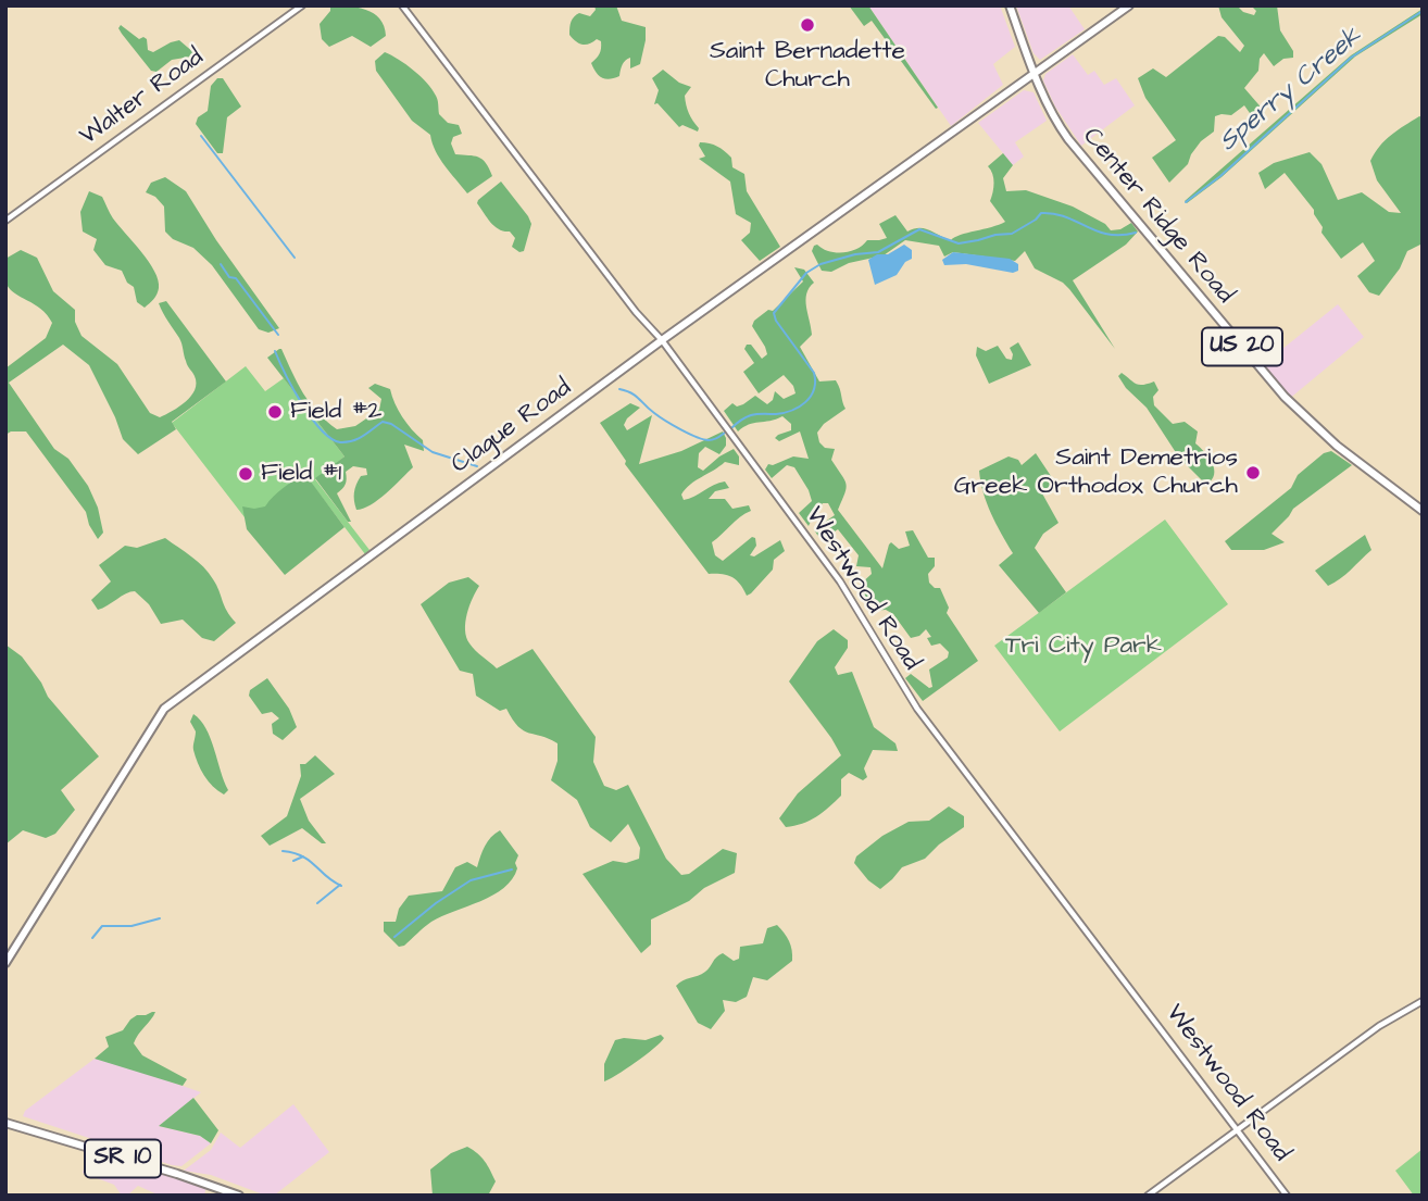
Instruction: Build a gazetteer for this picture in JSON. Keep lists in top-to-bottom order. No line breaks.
{"streets":{"main road":["Center Ridge Road","US 20","Clague Road","SR 10"],"street":["Walter Road","Westwood Road"]},"crossings":[["Center Ridge Road","Clague Road"],["Clague Road","Westwood Road"]],"water":["Sperry Creek"],"parks":["Tri City Park"],"places":["Saint Bernadette Church","Field #2","Saint Demetrios Greek Orthodox Church","Field #1"]}
